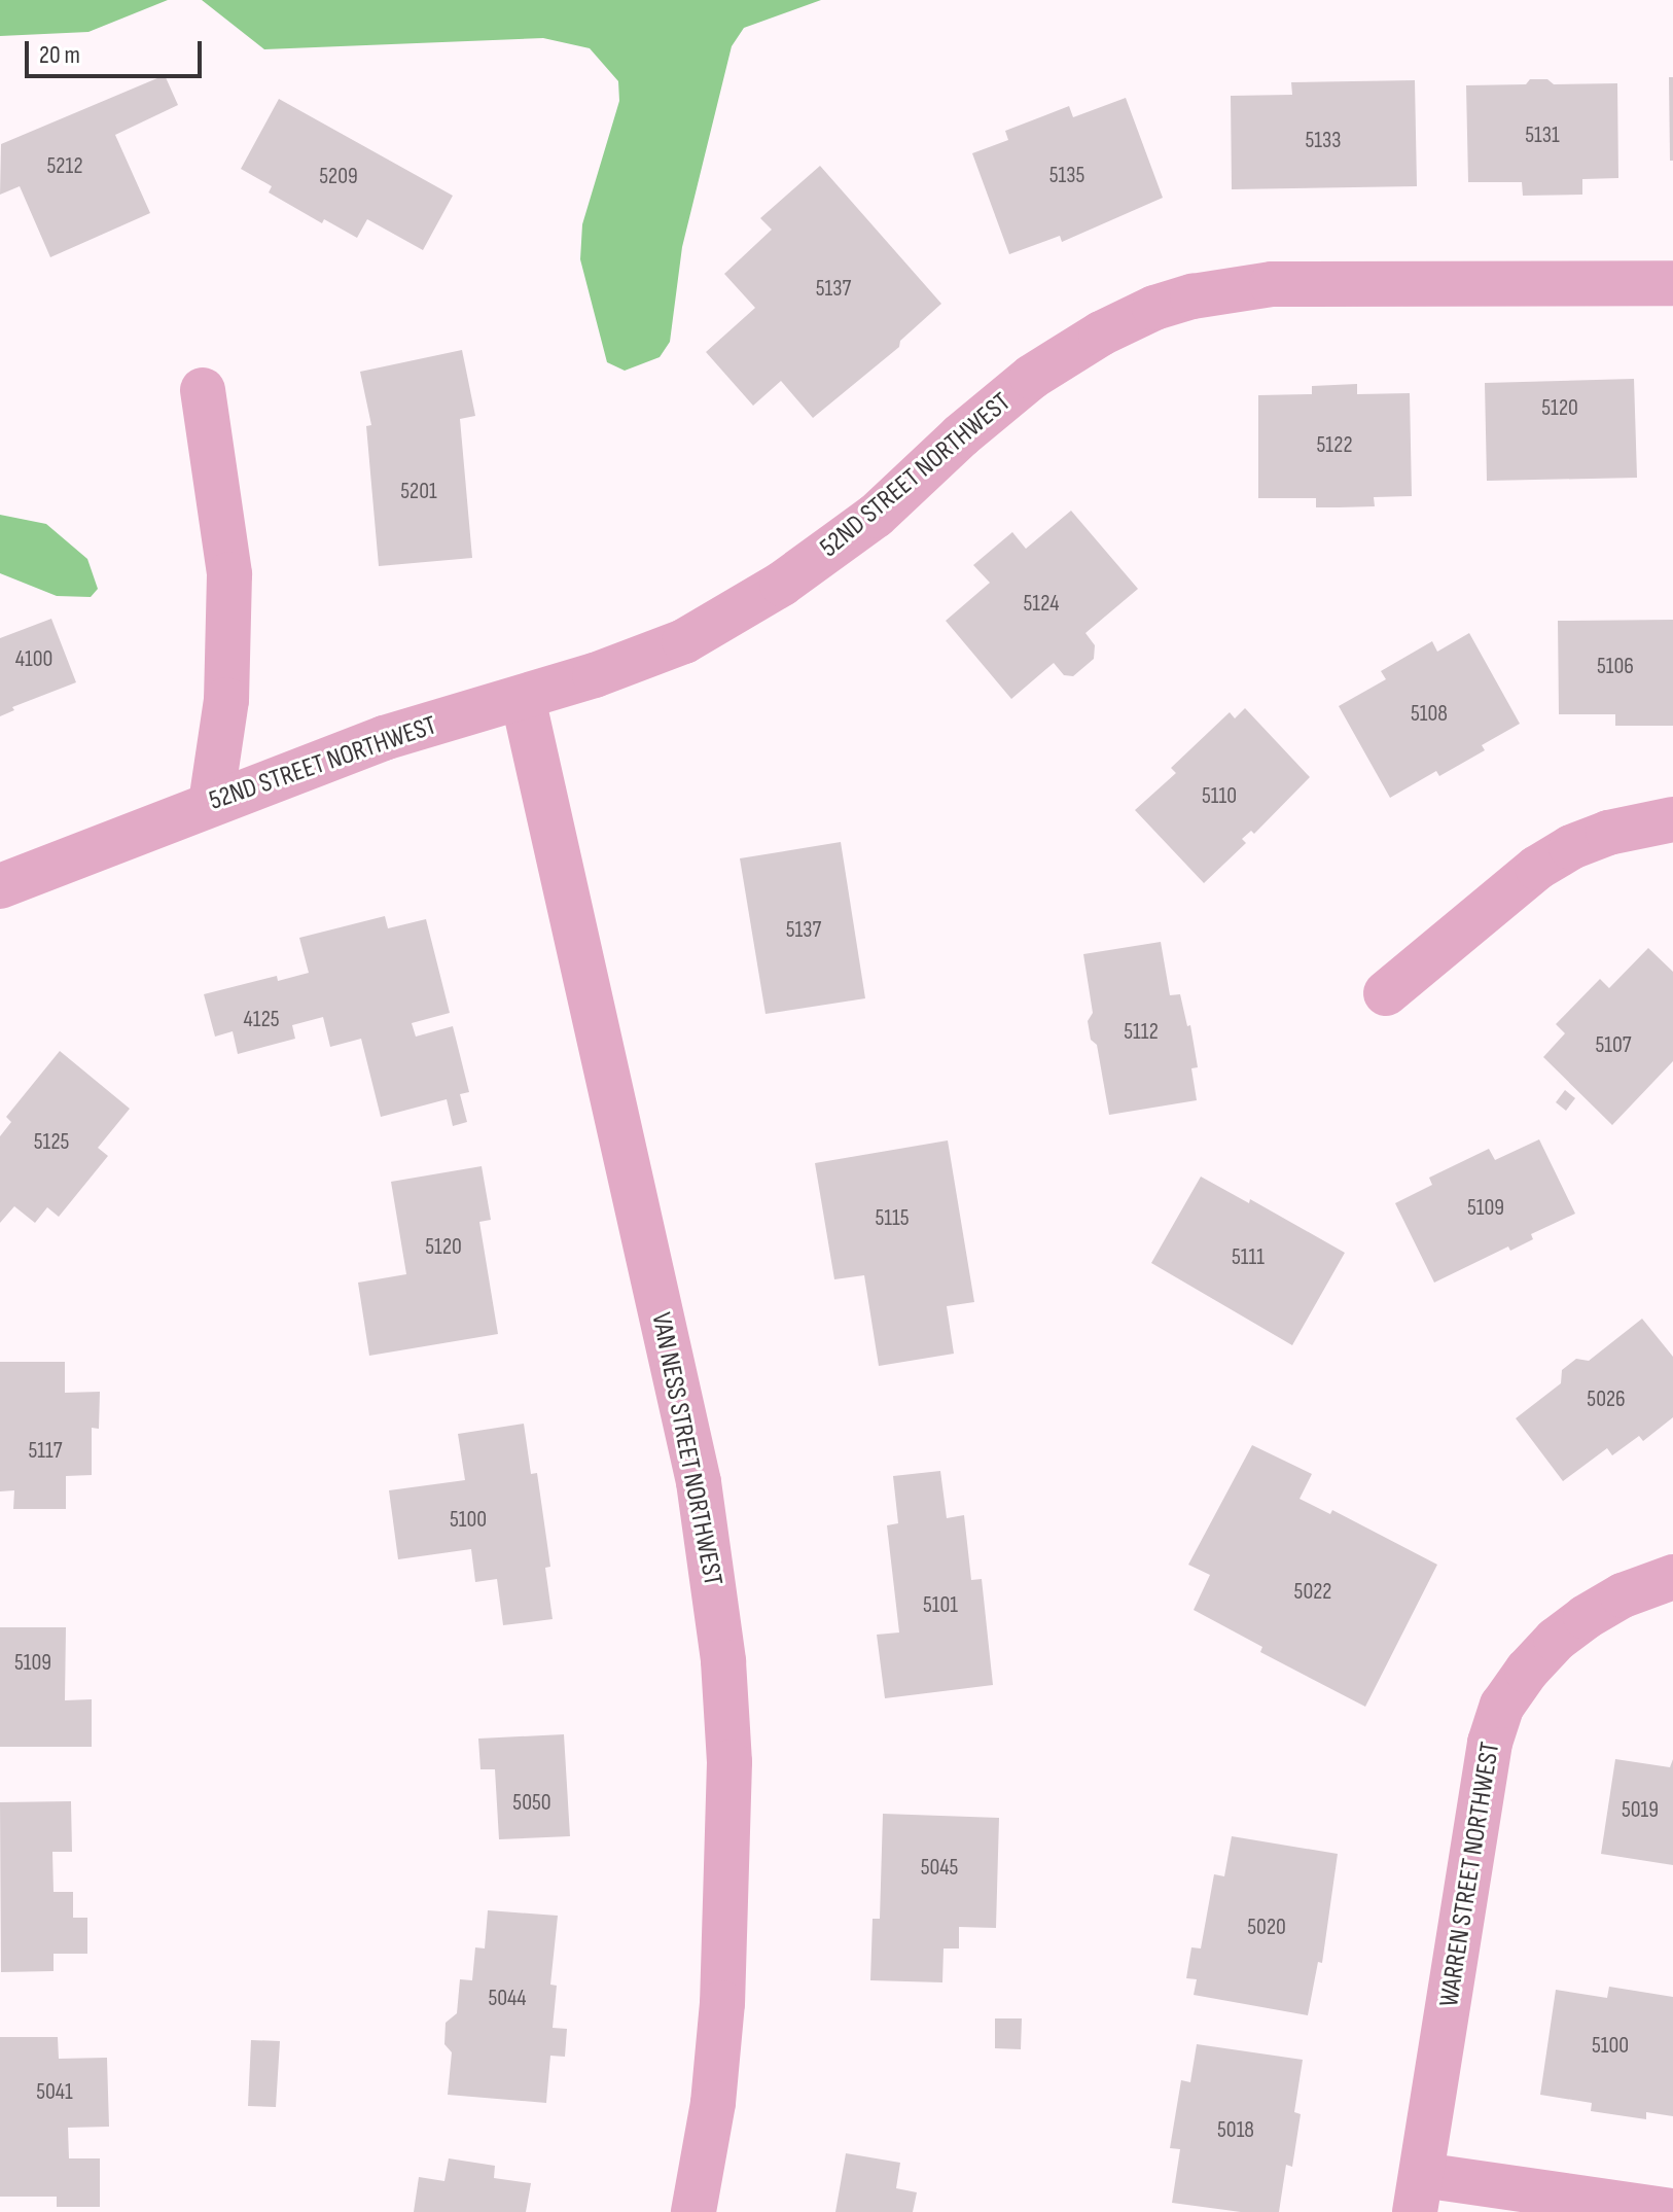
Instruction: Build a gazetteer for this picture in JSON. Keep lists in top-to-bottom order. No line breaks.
{"streets":{"street":["52ND STREET NORTHWEST","VAN NESS STREET NORTHWEST","WARREN STREET NORTHWEST"]},"crossings":[["52ND STREET NORTHWEST","VAN NESS STREET NORTHWEST"]],"house_numbers":["5131","5133","5212","5135","5209","5137","5120","5122","5201","5124","4100","5106","5108","5110","5137","4125","5112","5107","5125","5109","5115","5120","5111","5026","5117","5100","5022","5101","5109","5050","5019","5045","5020","5044","5100","5041","5018"],"scale_bar":"20 m"}
